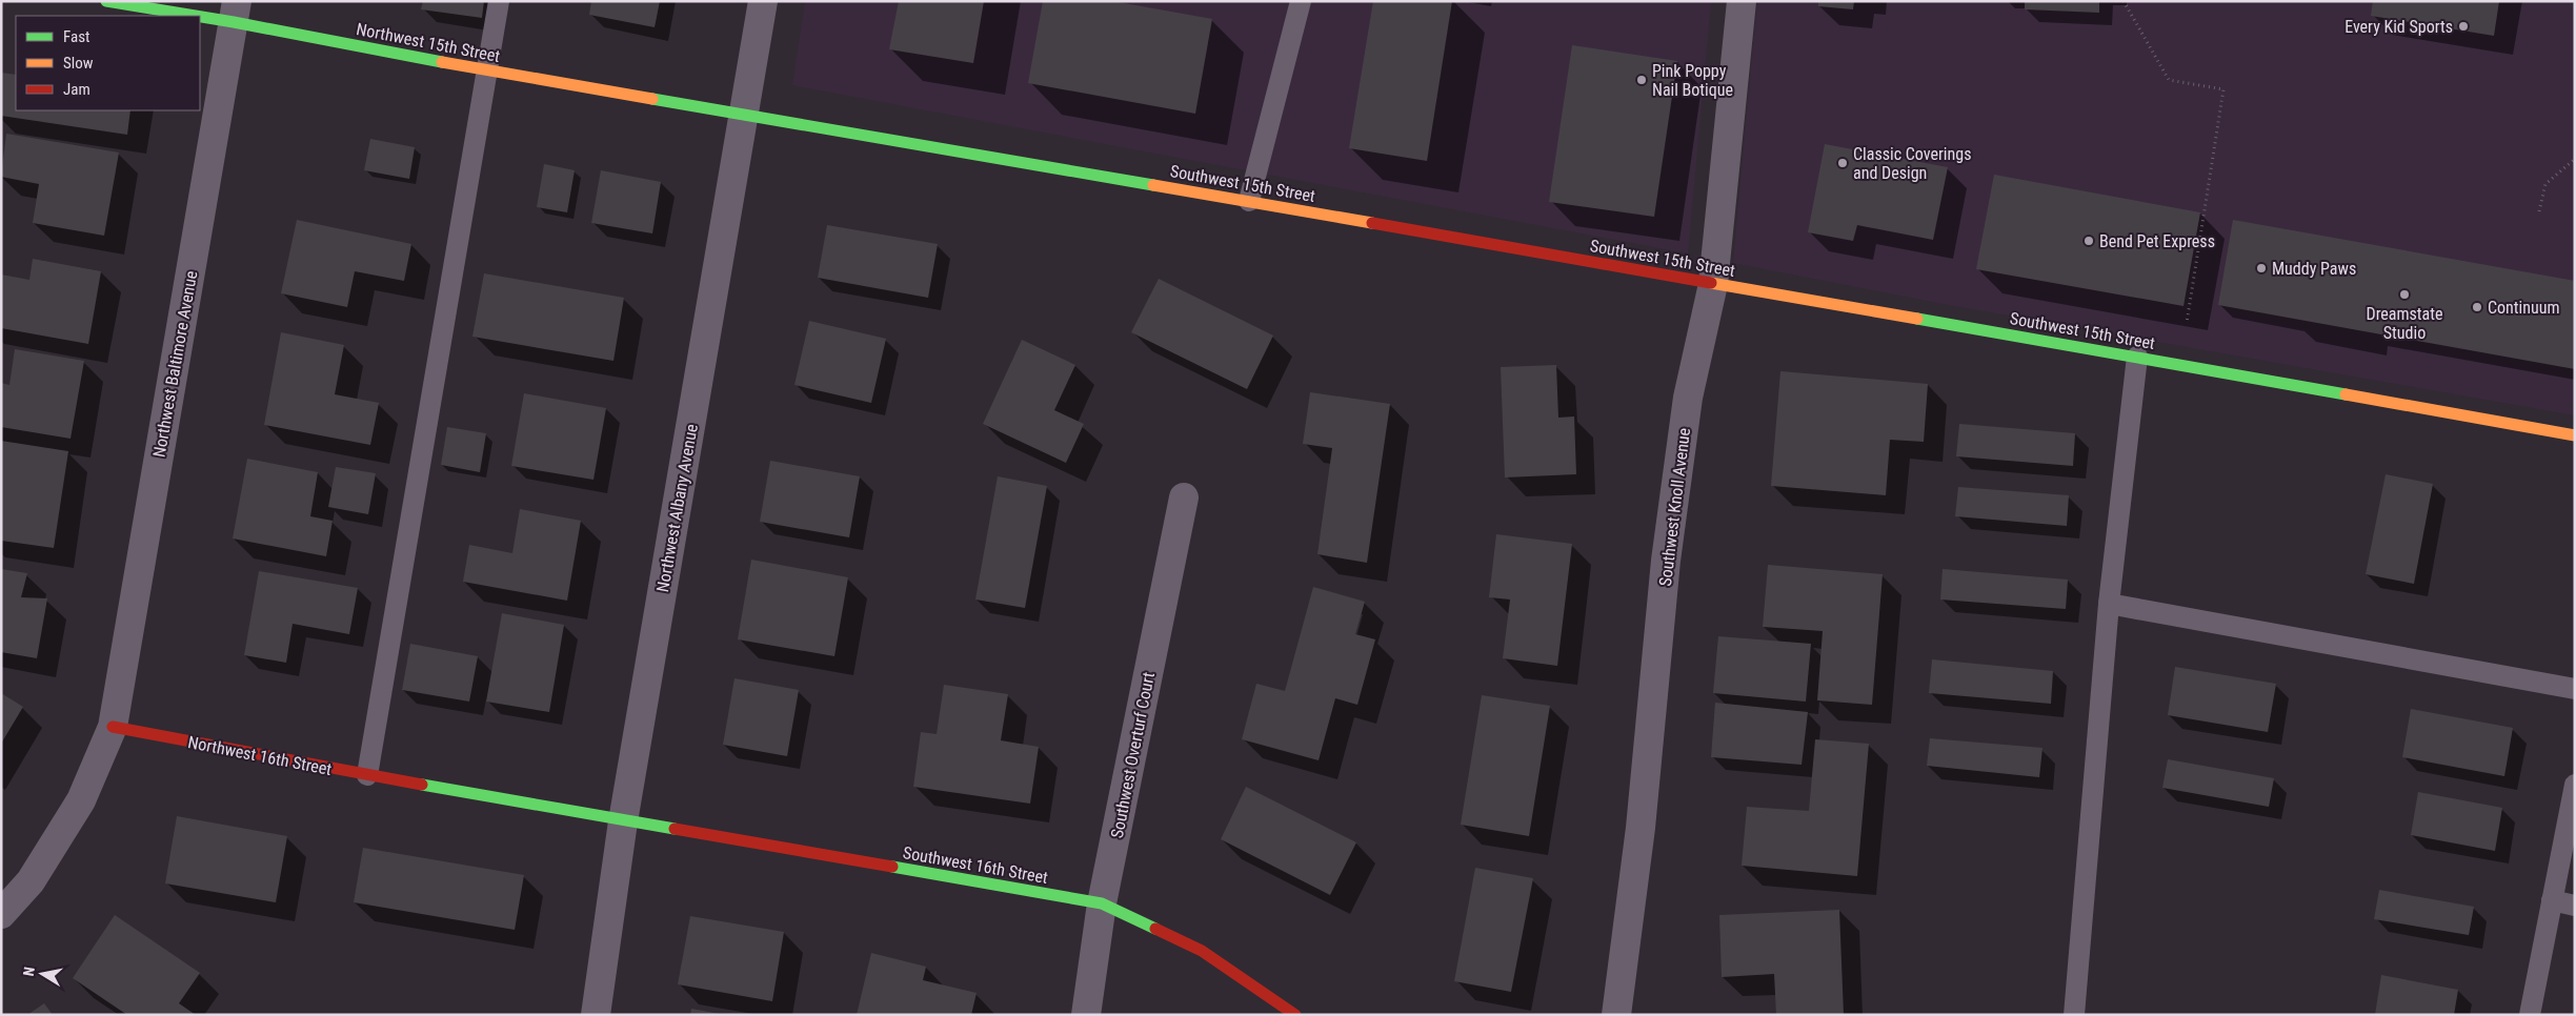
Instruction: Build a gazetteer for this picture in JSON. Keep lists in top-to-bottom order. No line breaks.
{"streets":{"street":["Northwest 15th Street","Southwest 15th Street","Northwest Baltimore Avenue","Southwest Knoll Avenue","Northwest Albany Avenue","Northwest 16th Street","Southwest Overturf Court","Southwest 16th Street"]},"crossings":[["Northwest 15th Street","Southwest 15th Street"],["Northwest 15th Street","Northwest Baltimore Avenue"],["Northwest 15th Street","Northwest Albany Avenue"],["Southwest 15th Street","Southwest Knoll Avenue"],["Southwest 15th Street","Northwest Albany Avenue"],["Northwest Baltimore Avenue","Northwest 16th Street"],["Northwest Albany Avenue","Northwest 16th Street"],["Northwest Albany Avenue","Southwest 16th Street"],["Northwest 16th Street","Southwest 16th Street"],["Southwest Overturf Court","Southwest 16th Street"]],"places":["Every Kid Sports","Pink Poppy Nail Botique","Classic Coverings and Design","Bend Pet Express","Muddy Paws","Dreamstate Studio","Continuum"],"legend":["Fast","Slow","Jam"],"north":"left"}
